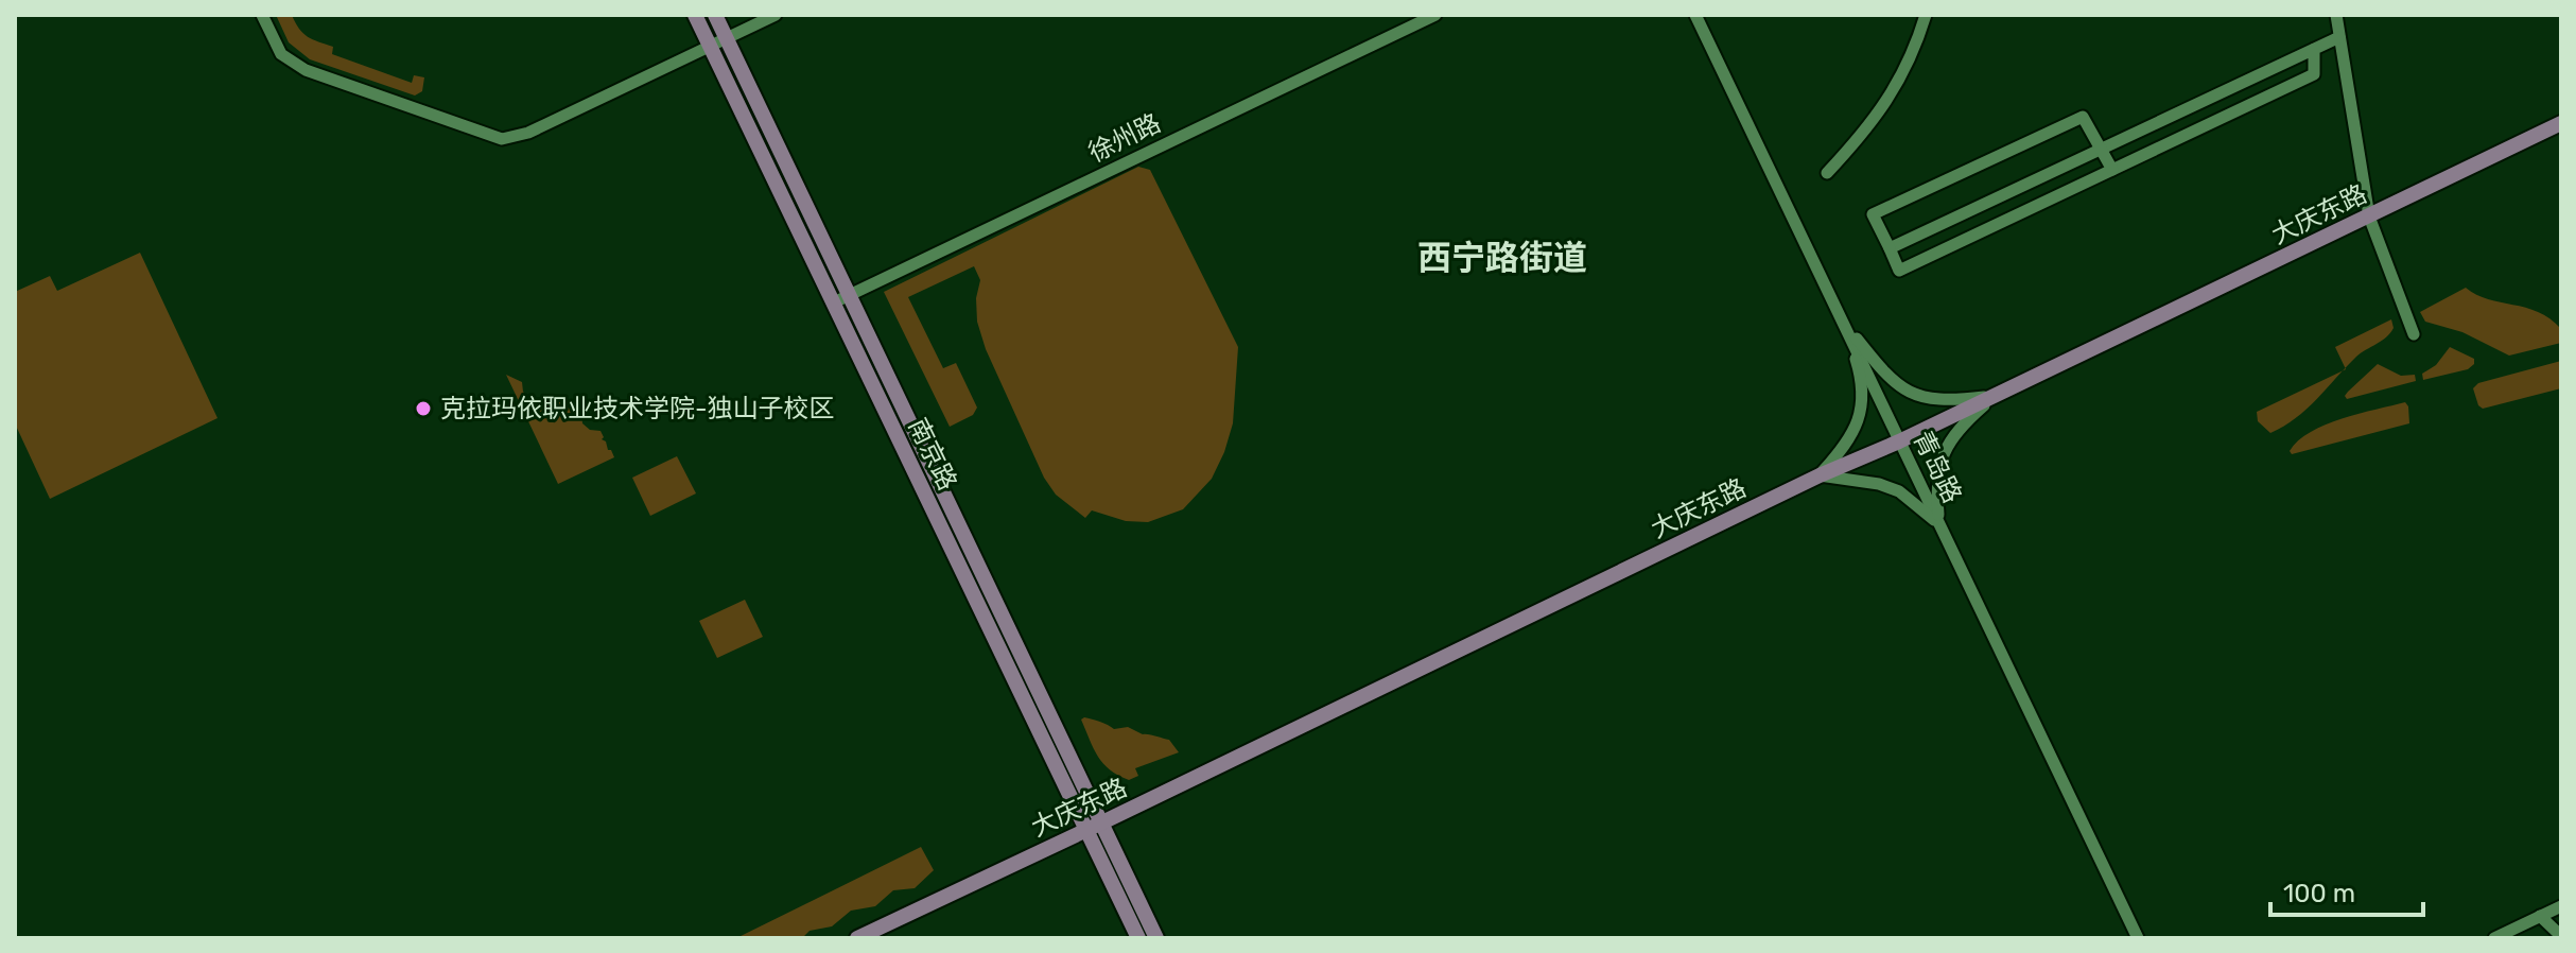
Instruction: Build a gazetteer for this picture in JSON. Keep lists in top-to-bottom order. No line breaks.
{"streets":{"main road":["大庆东路","南京路"],"street":["徐州路","青岛路"]},"crossings":[["徐州路","南京路"],["大庆东路","南京路"],["大庆东路","青岛路"]],"districts":["西宁路街道"],"places":["克拉玛依职业技术学院-独山子校区"],"scale_bar":"100 m"}
